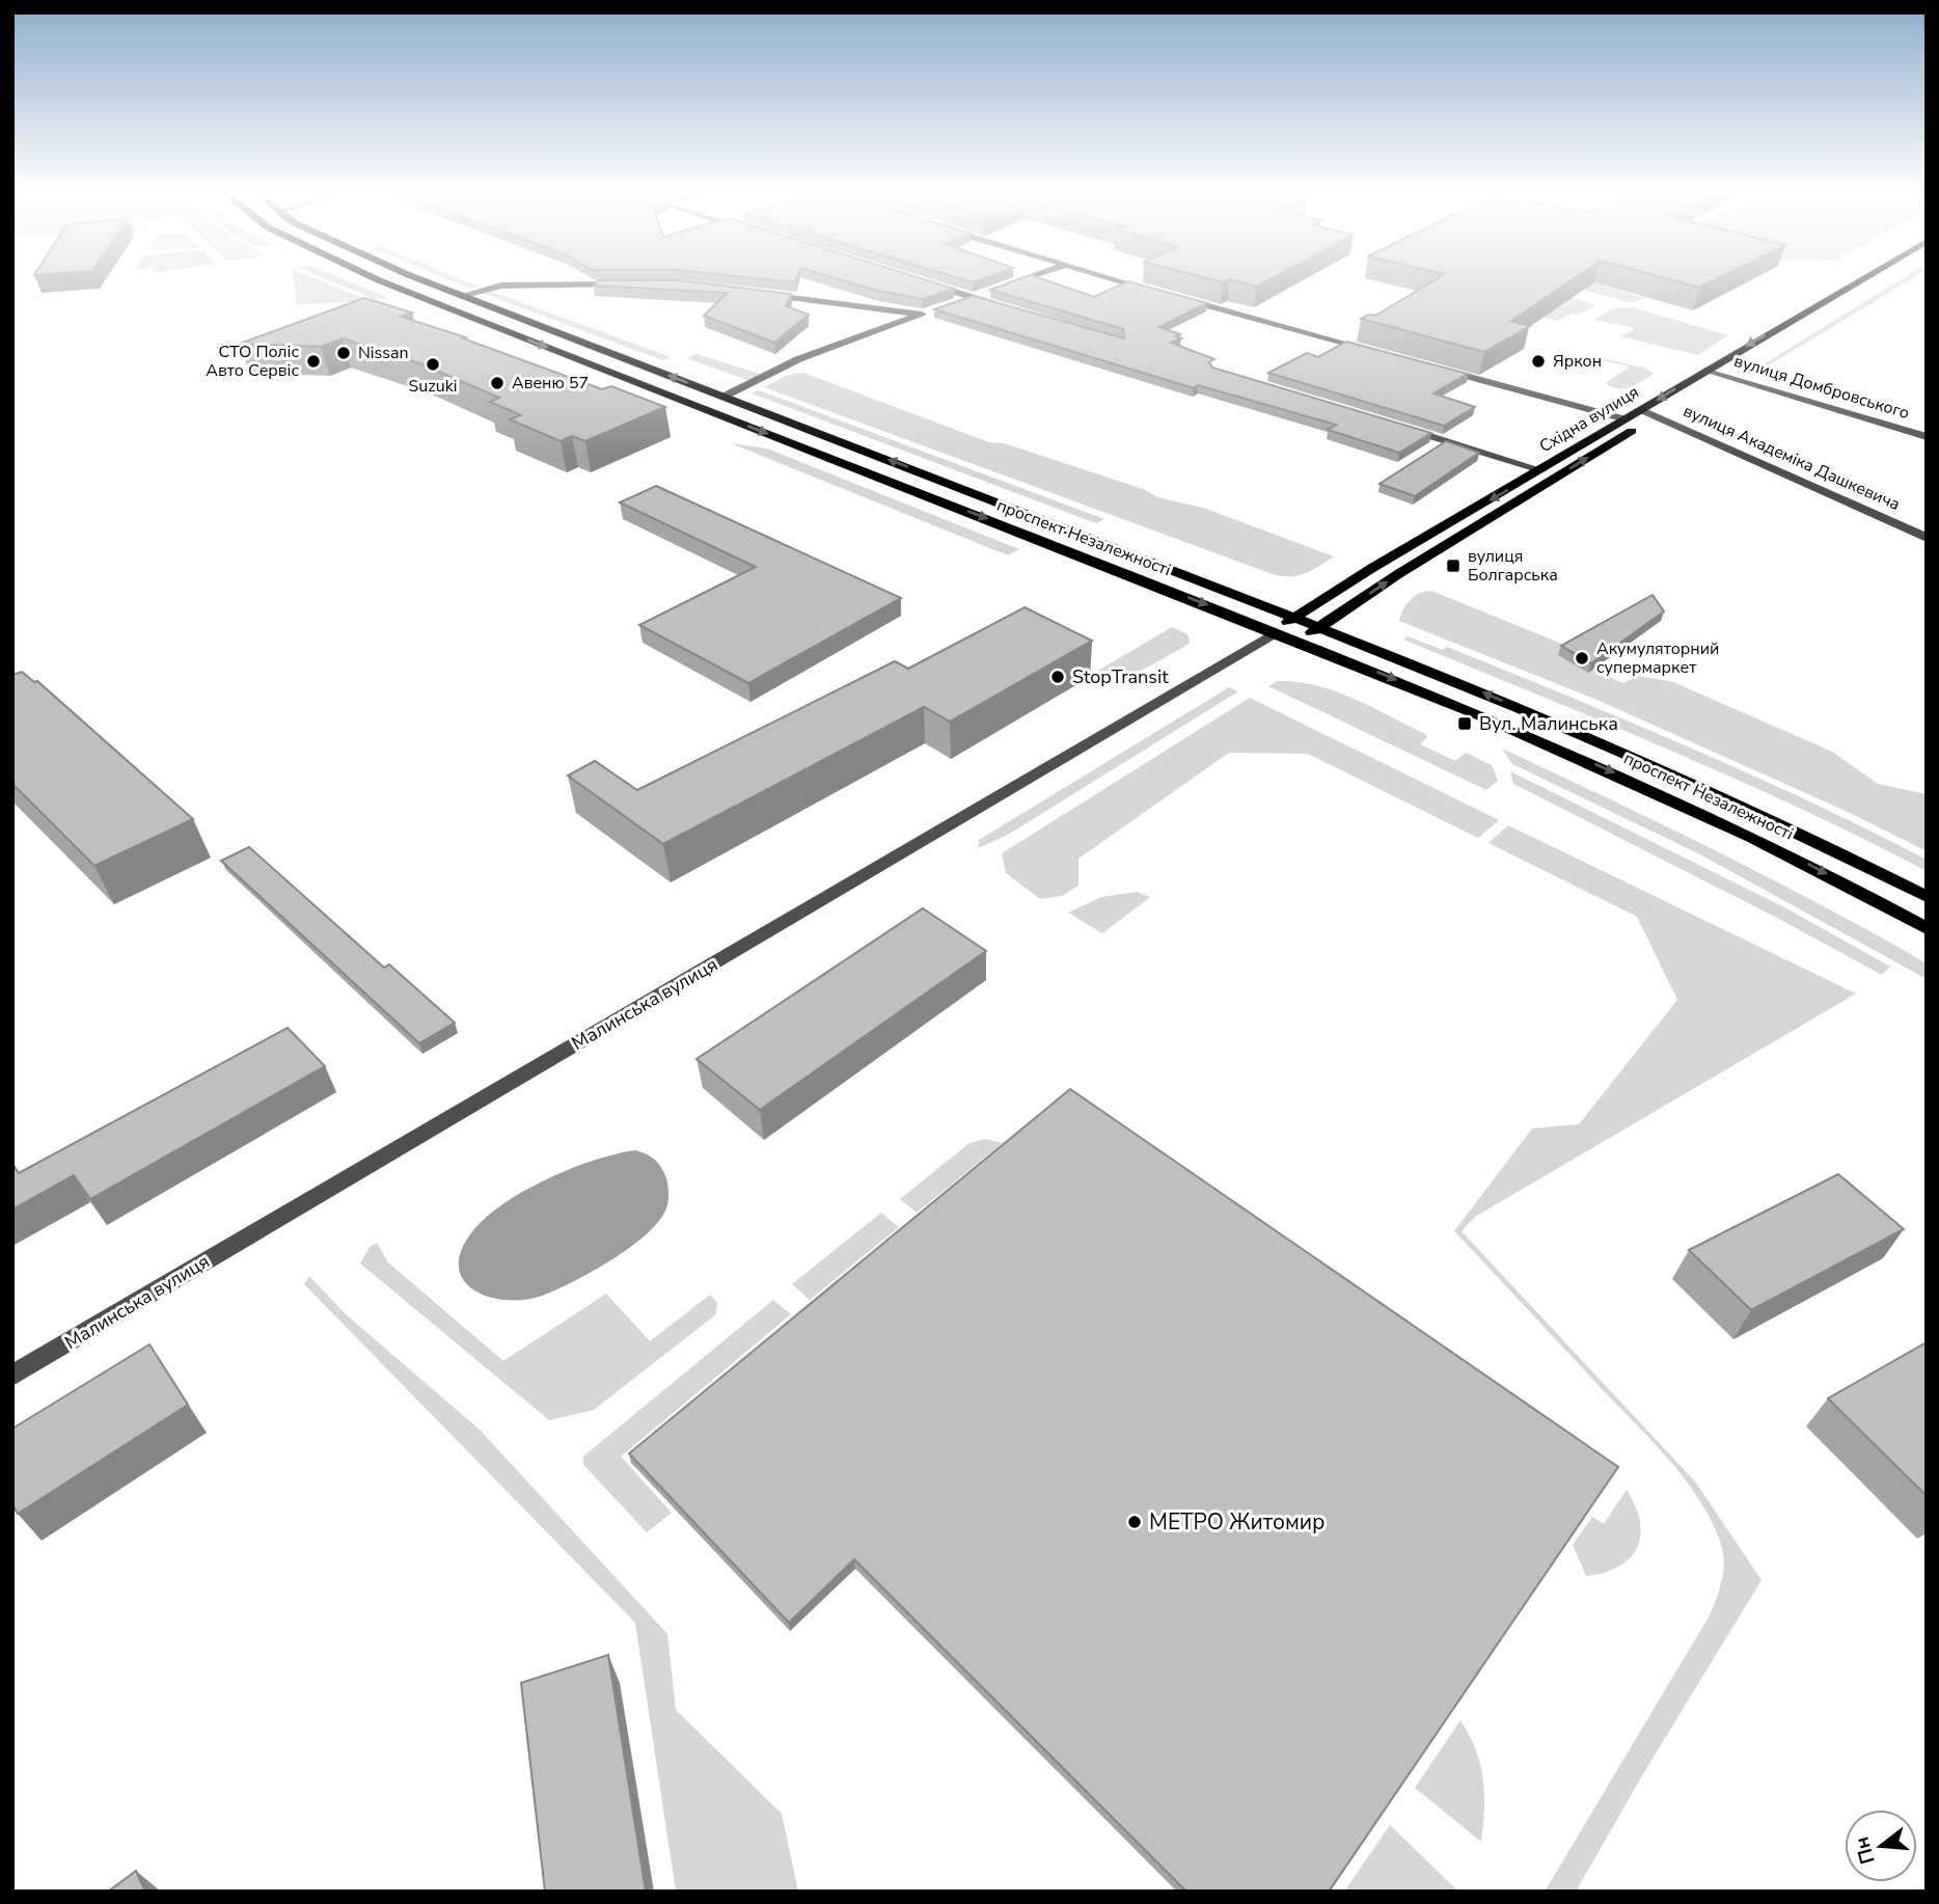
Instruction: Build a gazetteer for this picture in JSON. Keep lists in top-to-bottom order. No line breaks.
{"streets":{"main road":["Східна вулиця","проспект Незалежності"],"street":["вулиця Домбровського","вулиця Академіка Дашкевича","Малинська вулиця"]},"crossings":[["вулиця Домбровського","Східна вулиця"],["Східна вулиця","вулиця Академіка Дашкевича"],["Східна вулиця","проспект Незалежності"],["Східна вулиця","Малинська вулиця"],["проспект Незалежності","Малинська вулиця"]],"places":{"other":["Nissan","СТО Поліс Авто Сервіс","Яркон","Suzuki","Авеню 57","Акумуляторний супермаркет","StopTransit","МЕТРО Житомир"],"transit":["вулиця Болгарська","Вул. Малинська"]},"north":"left"}
